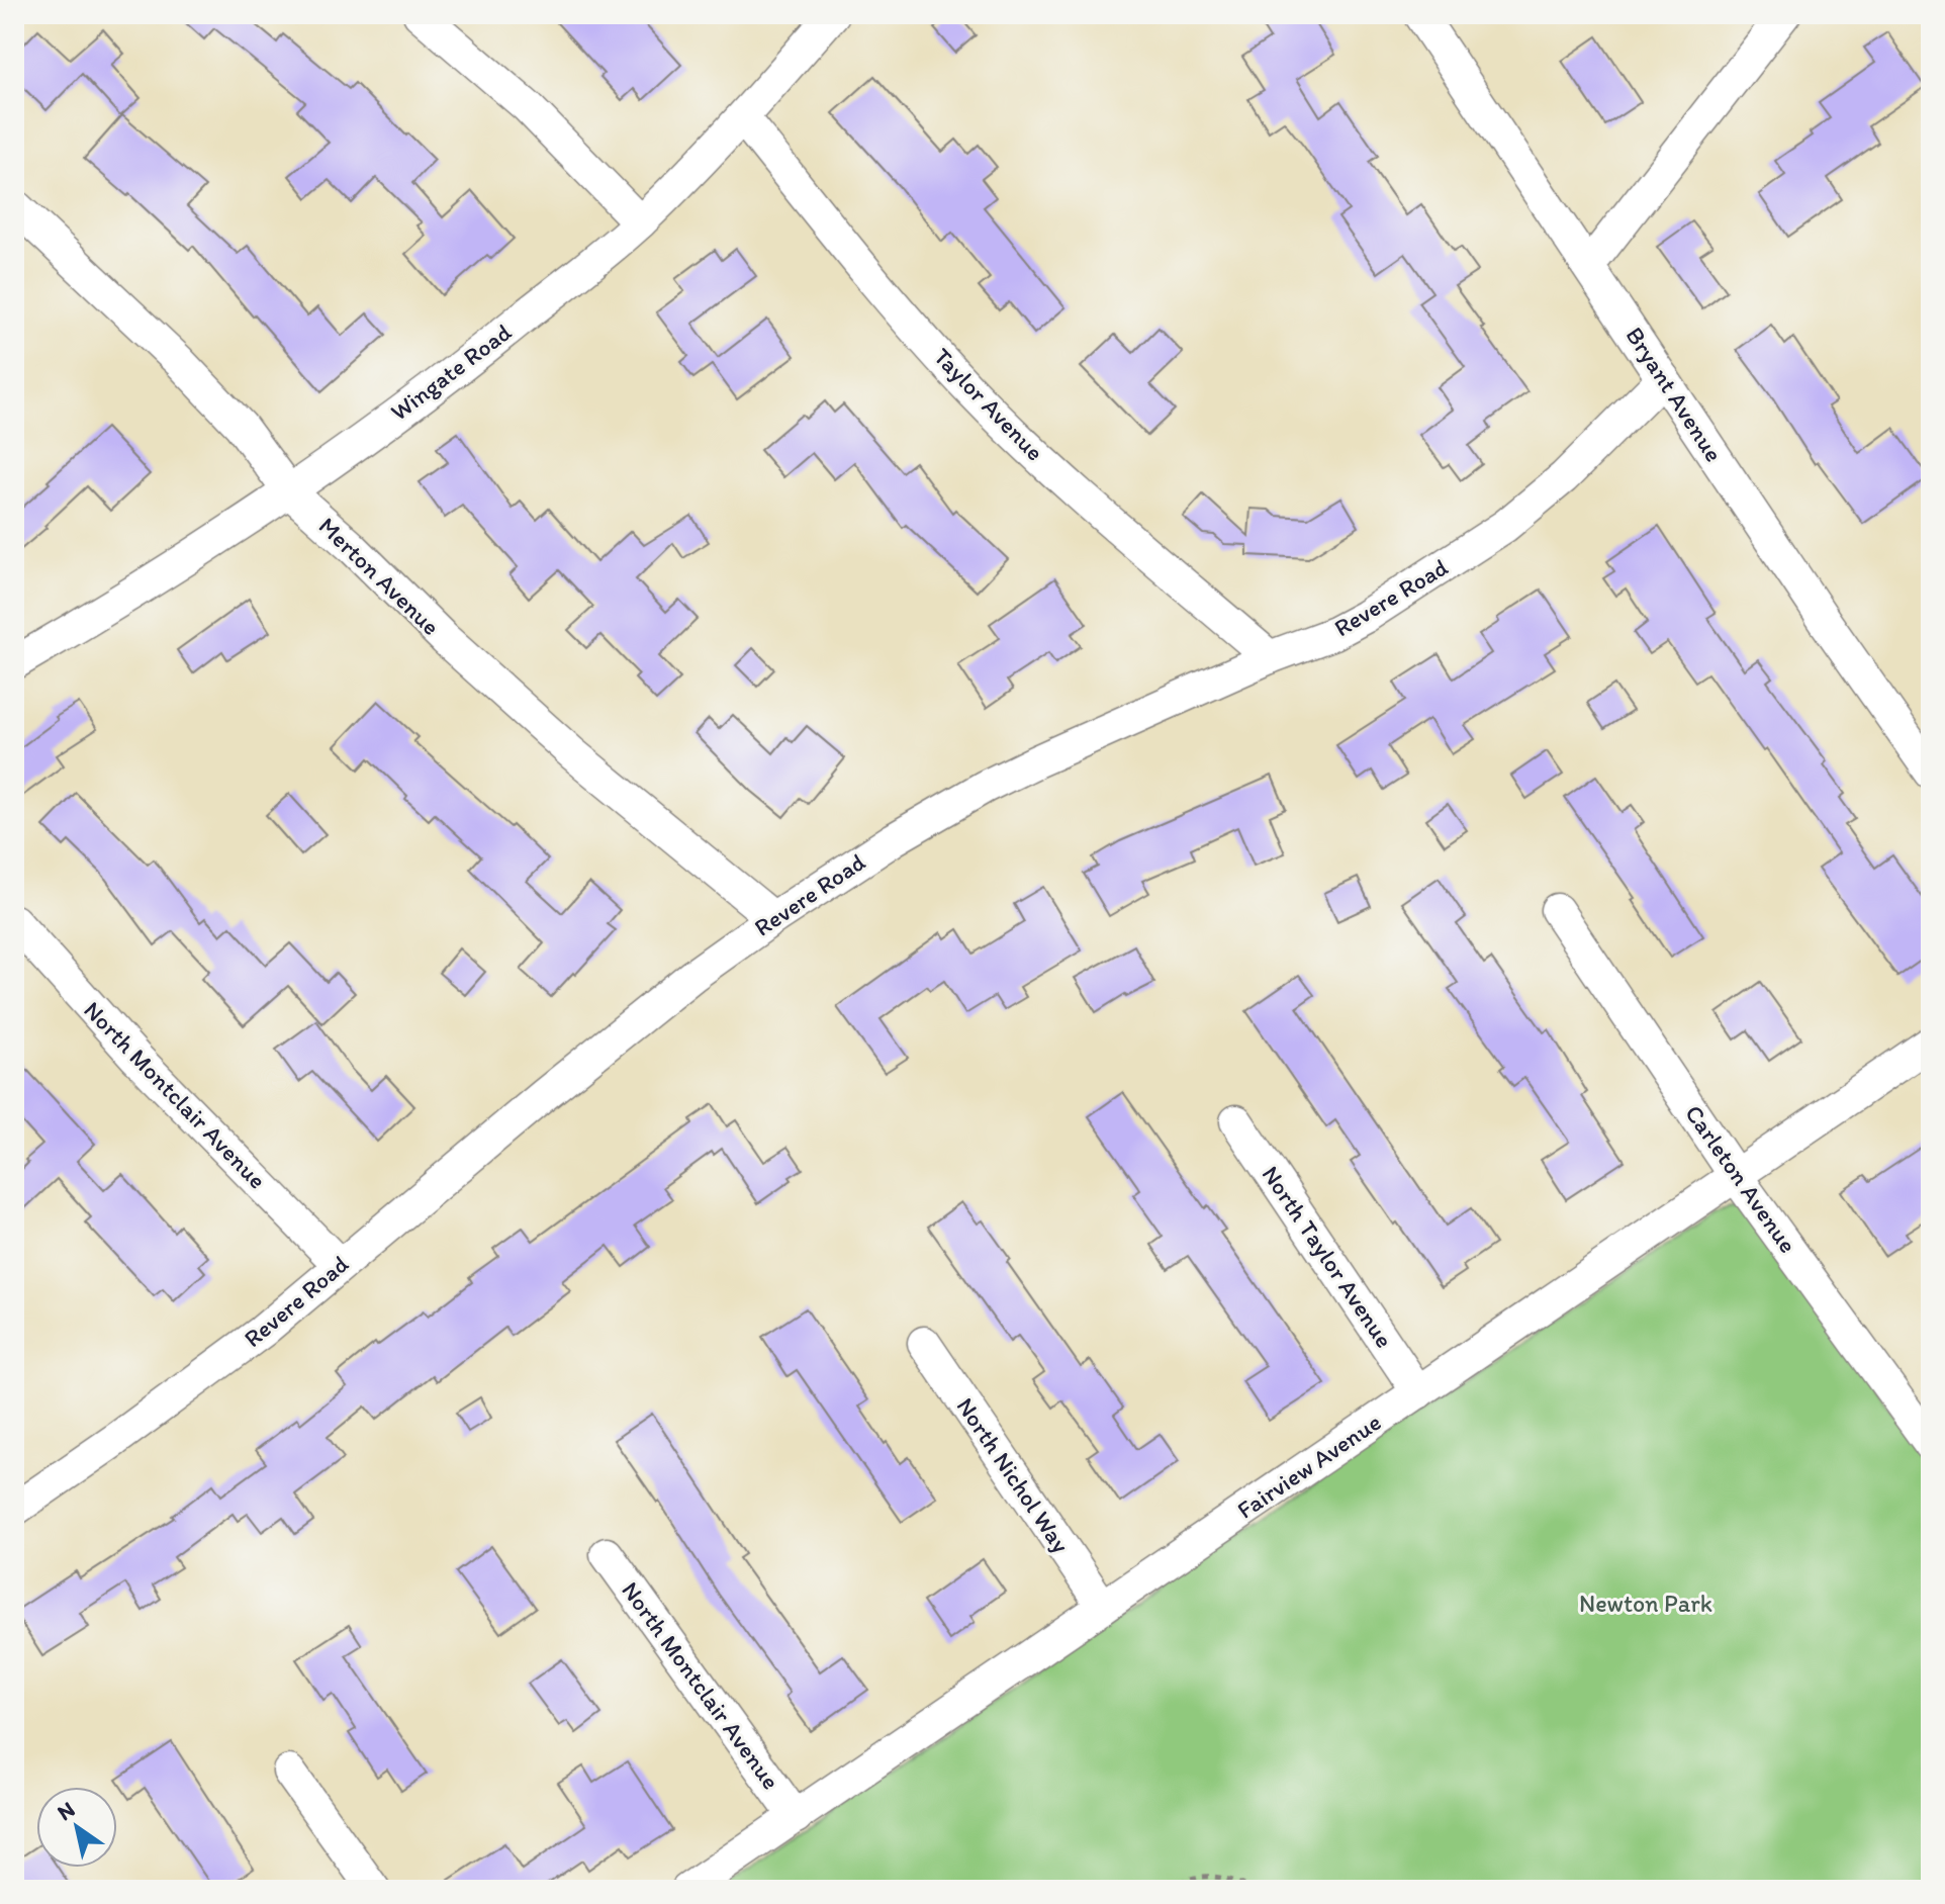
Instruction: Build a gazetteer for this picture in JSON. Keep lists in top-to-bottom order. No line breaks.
{"streets":{"street":["Wingate Road","Bryant Avenue","Taylor Avenue","Merton Avenue","Revere Road","North Montclair Avenue","Carleton Avenue","North Taylor Avenue","Fairview Avenue","North Nichol Way"]},"crossings":[["Wingate Road","Taylor Avenue"],["Wingate Road","Merton Avenue"],["Bryant Avenue","Revere Road"],["Taylor Avenue","Revere Road"],["Merton Avenue","Revere Road"],["Revere Road","North Montclair Avenue"],["North Montclair Avenue","Fairview Avenue"],["Carleton Avenue","Fairview Avenue"],["North Taylor Avenue","Fairview Avenue"],["Fairview Avenue","North Nichol Way"]],"parks":["Newton Park"],"north":"top left"}
